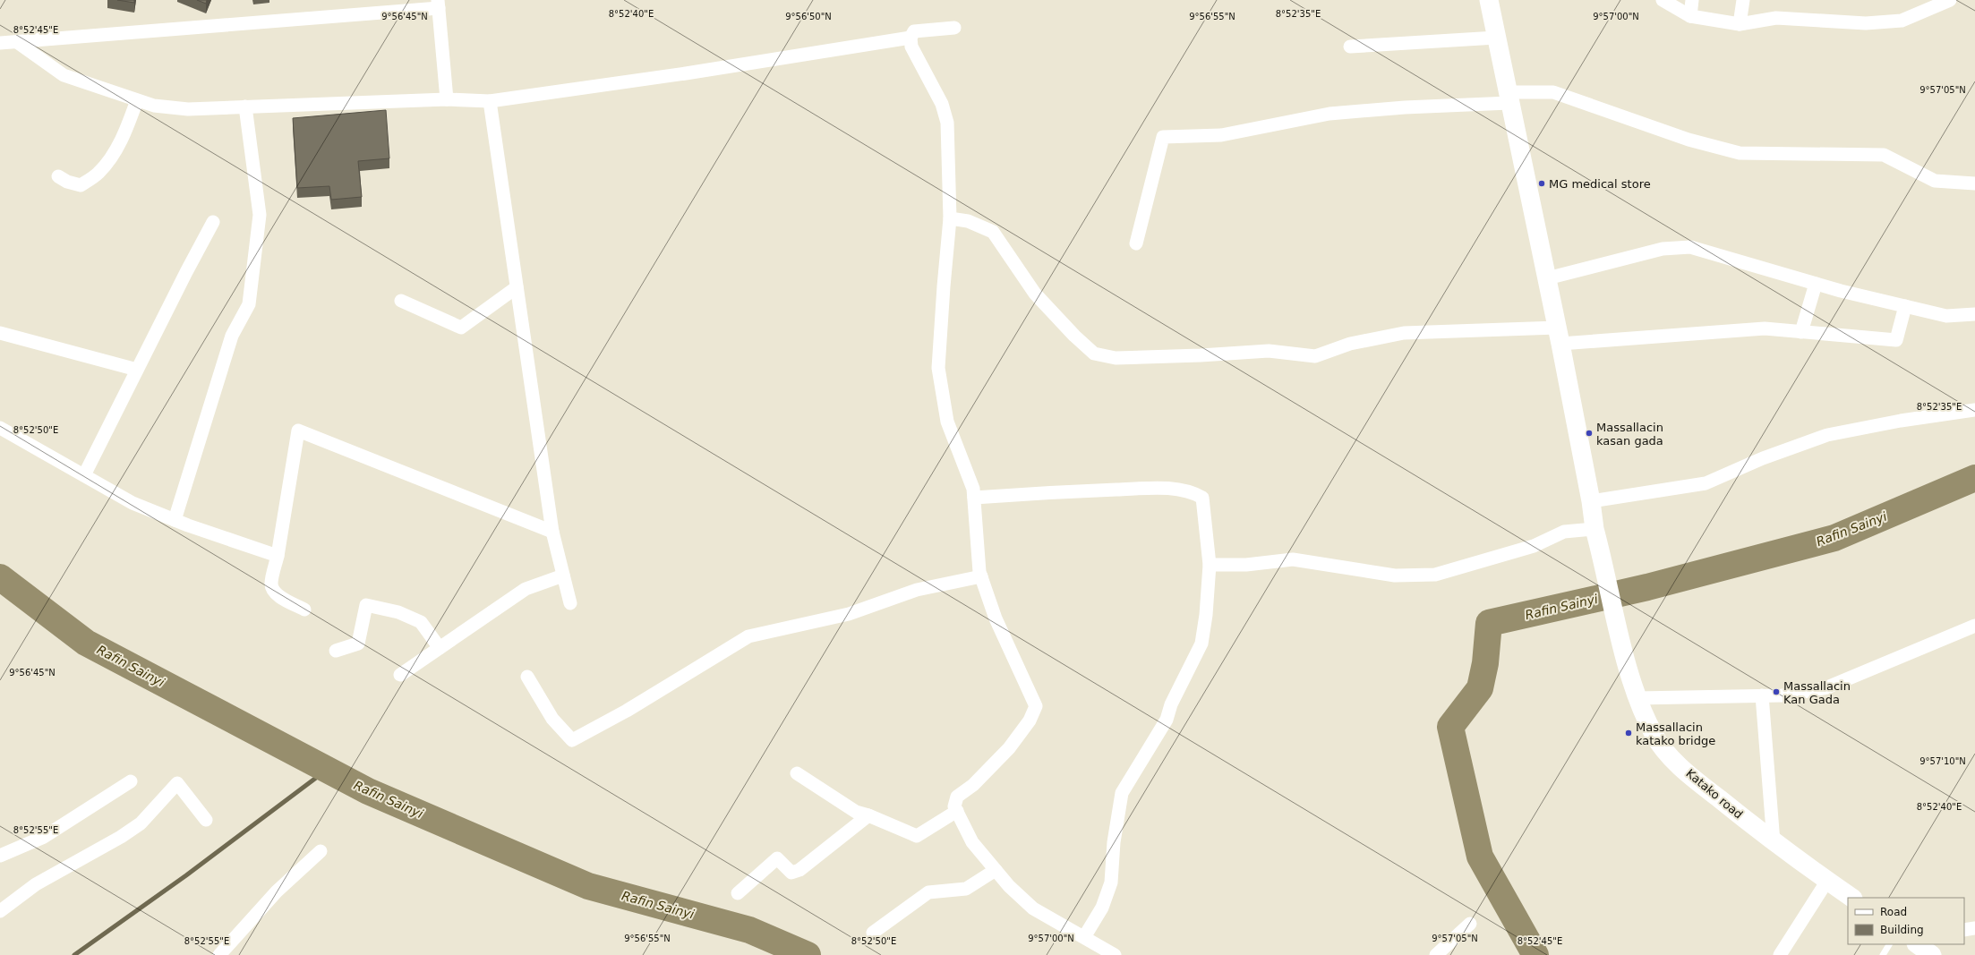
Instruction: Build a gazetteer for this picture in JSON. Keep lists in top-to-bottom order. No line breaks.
{"streets":{"street":["Katako road"]},"water":["Rafin Sainyi"],"places":["MG medical store","Massallacin kasan gada","Massallacin Kan Gada","Massallacin katako bridge"],"legend":["Road","Building"],"coordinates":["8°52'40\"E","8°52'35\"E","9°56'45\"N","9°56'50\"N","9°56'55\"N","9°57'00\"N","8°52'45\"E","9°57'05\"N","8°52'50\"E","9°57'10\"N","8°52'55\"E"]}
